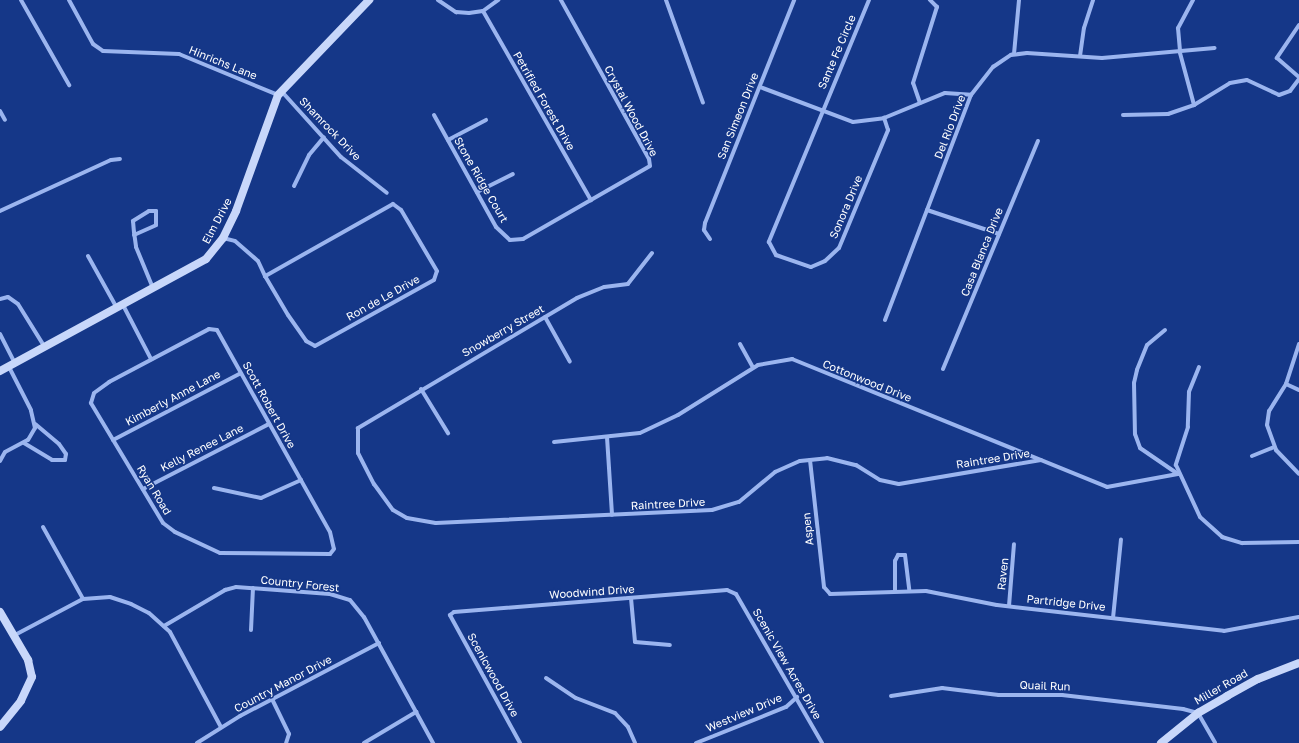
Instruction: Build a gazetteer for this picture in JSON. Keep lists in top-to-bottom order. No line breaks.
{"streets":{"street":["Sante Fe Circle","Hinrichs Lane","Petrified Forest Drive","Crystal Wood Drive","San Simeon Drive","Del Rio Drive","Shamrock Drive","Stone Ridge Court","Sonora Drive","Elm Drive","Casa Blanca Drive","Ron de Le Drive","Snowberry Street","Cottonwood Drive","Kimberly Anne Lane","Scott Robert Drive","Kelly Renee Lane","Raintree Drive","Ryan Road","Aspen","Raven","Country Forest","Woodwind Drive","Partridge Drive","Scenic View Acres Drive","Scenicwood Drive","Country Manor Drive","Quail Run","Miller Road","Westview Drive"]},"crossings":[["Sante Fe Circle","Sonora Drive"],["Hinrichs Lane","Shamrock Drive"],["Hinrichs Lane","Elm Drive"],["Petrified Forest Drive","Crystal Wood Drive"],["Crystal Wood Drive","Stone Ridge Court"],["Shamrock Drive","Elm Drive"],["Elm Drive","Ron de Le Drive"],["Snowberry Street","Raintree Drive"],["Cottonwood Drive","Raintree Drive"],["Kimberly Anne Lane","Scott Robert Drive"],["Kimberly Anne Lane","Ryan Road"],["Scott Robert Drive","Kelly Renee Lane"],["Scott Robert Drive","Ryan Road"],["Kelly Renee Lane","Ryan Road"],["Raintree Drive","Aspen"],["Aspen","Partridge Drive"],["Raven","Partridge Drive"],["Country Forest","Country Manor Drive"],["Woodwind Drive","Scenic View Acres Drive"],["Woodwind Drive","Scenicwood Drive"],["Scenic View Acres Drive","Westview Drive"],["Quail Run","Miller Road"]]}
